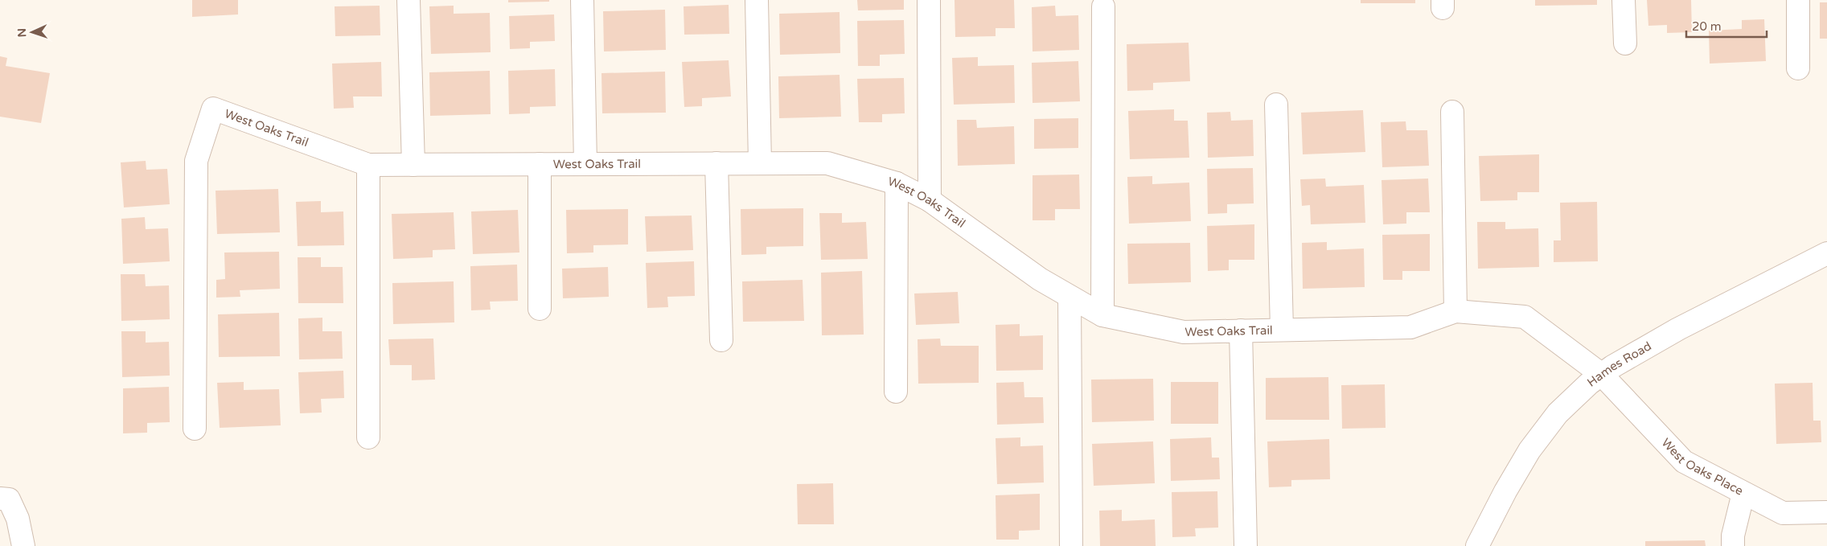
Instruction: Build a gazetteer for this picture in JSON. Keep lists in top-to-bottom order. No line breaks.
{"streets":{"street":["West Oaks Trail","Hames Road","West Oaks Place"]},"crossings":[["West Oaks Trail","Hames Road"],["West Oaks Trail","West Oaks Place"],["Hames Road","West Oaks Place"]],"scale_bar":"20 m","north":"left"}
